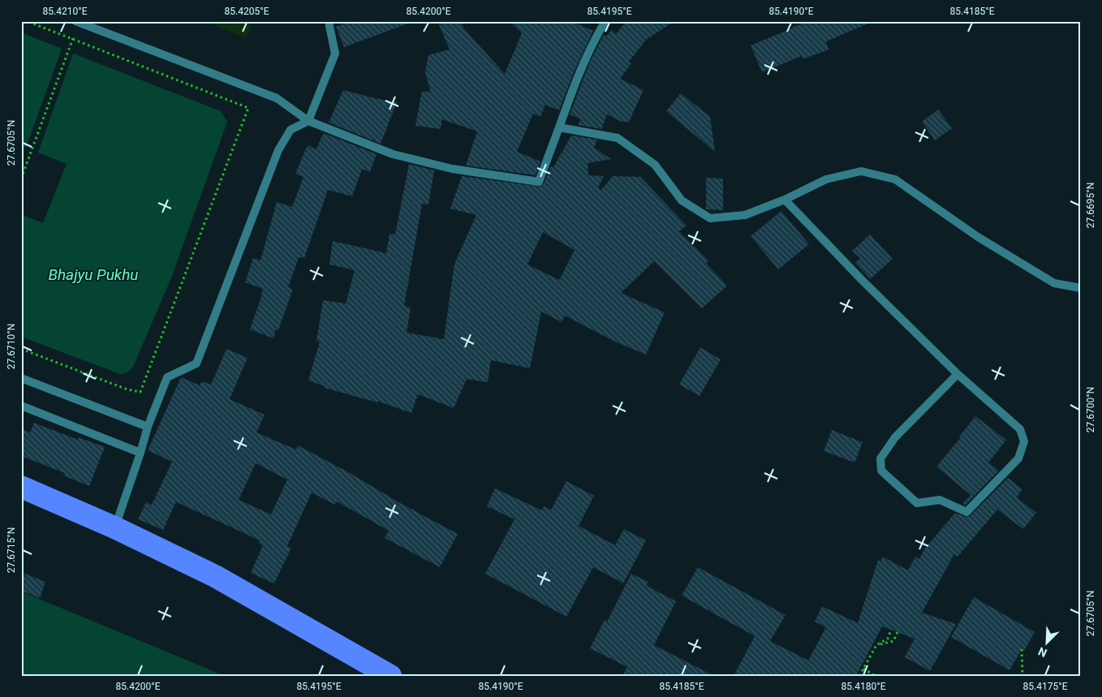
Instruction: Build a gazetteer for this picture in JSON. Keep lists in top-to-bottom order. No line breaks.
{"water":["Bhajyu Pukhu"],"north":"bottom left","coordinates":["85.4210°E","85.4205°E","85.4200°E","85.4195°E","85.4190°E","85.4185°E","27.6705°N","27.6695°N","27.6710°N","27.6700°N","27.6715°N","85.4180°E","85.4175°E"]}
